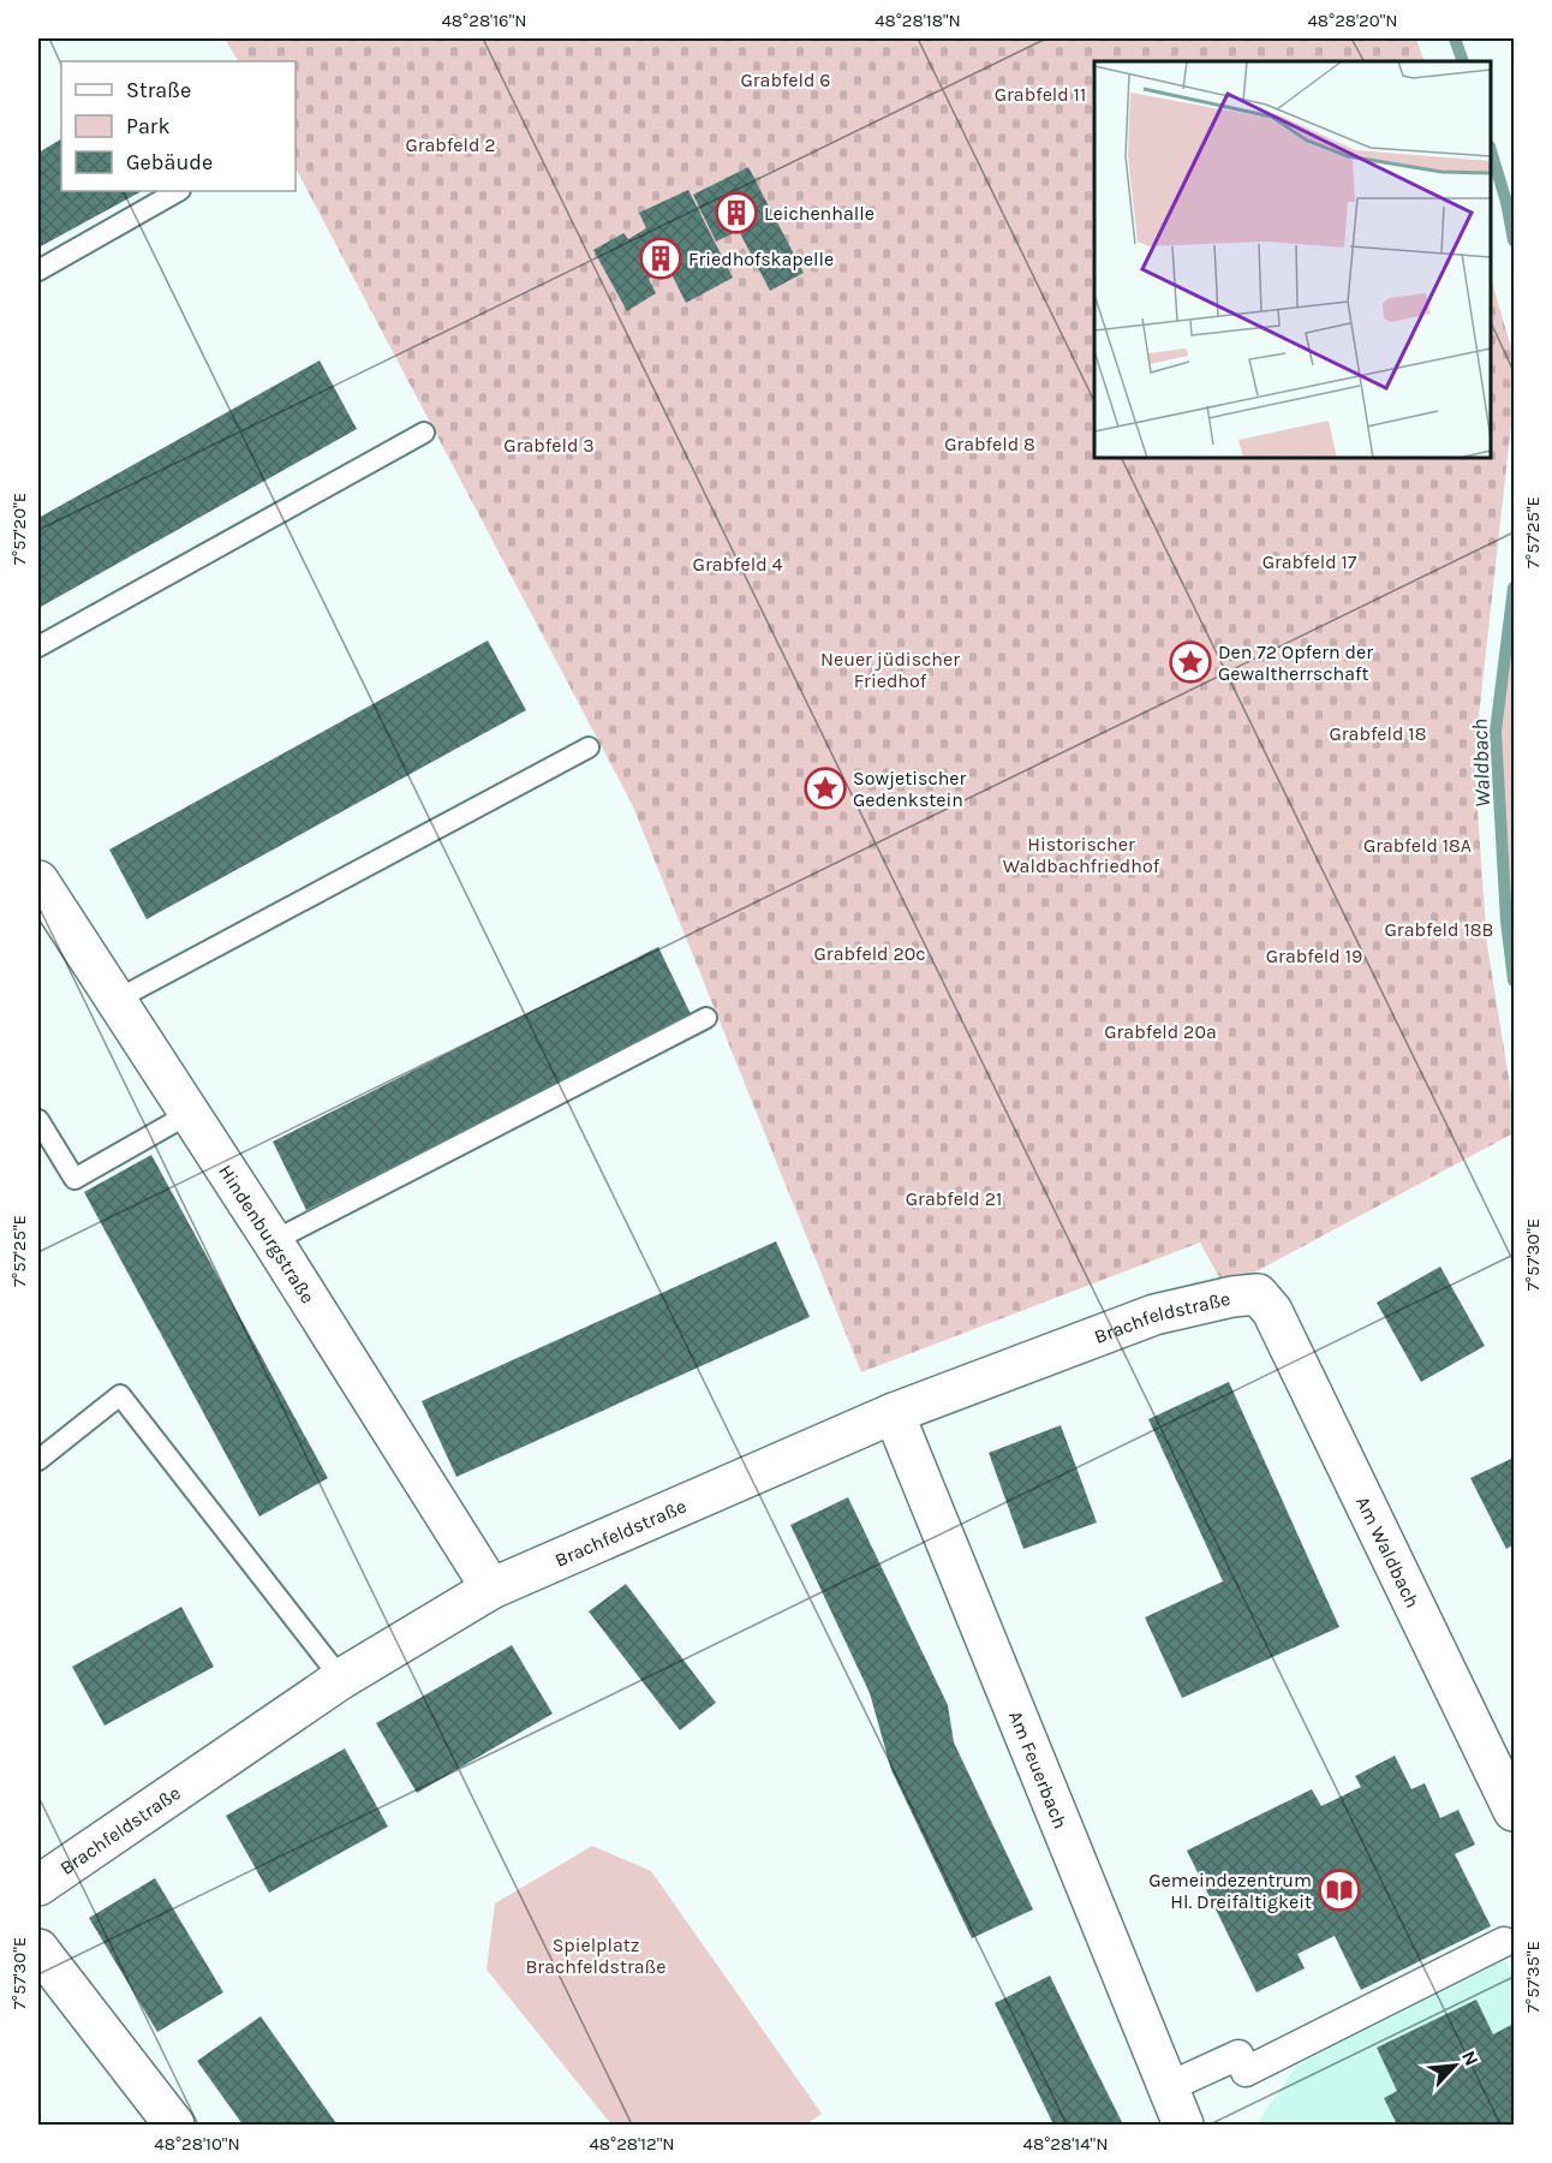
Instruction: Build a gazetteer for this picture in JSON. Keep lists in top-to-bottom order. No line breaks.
{"streets":{"street":["Hindenburgstraße","Brachfeldstraße","Am Waldbach","Am Feuerbach"]},"crossings":[["Hindenburgstraße","Brachfeldstraße"],["Brachfeldstraße","Am Waldbach"],["Brachfeldstraße","Am Feuerbach"]],"water":["Waldbach"],"parks":["Grabfeld 6","Grabfeld 11","Grabfeld 2","Grabfeld 8","Grabfeld 3","Grabfeld 17","Grabfeld 4","Neuer jüdischer Friedhof","Grabfeld 18","Historischer Waldbachfriedhof","Grabfeld 18A","Grabfeld 18B","Grabfeld 20c","Grabfeld 19","Grabfeld 20a","Grabfeld 21","Spielplatz Brachfeldstraße"],"places":{"building":["Leichenhalle","Friedhofskapelle"],"place":["Den 72 Opfern der Gewaltherrschaft","Sowjetischer Gedenkstein"],"library":["Gemeindezentrum Hl. Dreifaltigkeit"]},"legend":["Straße","Park","Gebäude"],"north":"top right","coordinates":["48°28'16\"N","48°28'18\"N","48°28'20\"N","7°57'20\"E","7°57'25\"E","7°57'30\"E","7°57'35\"E","48°28'10\"N","48°28'12\"N","48°28'14\"N"]}
